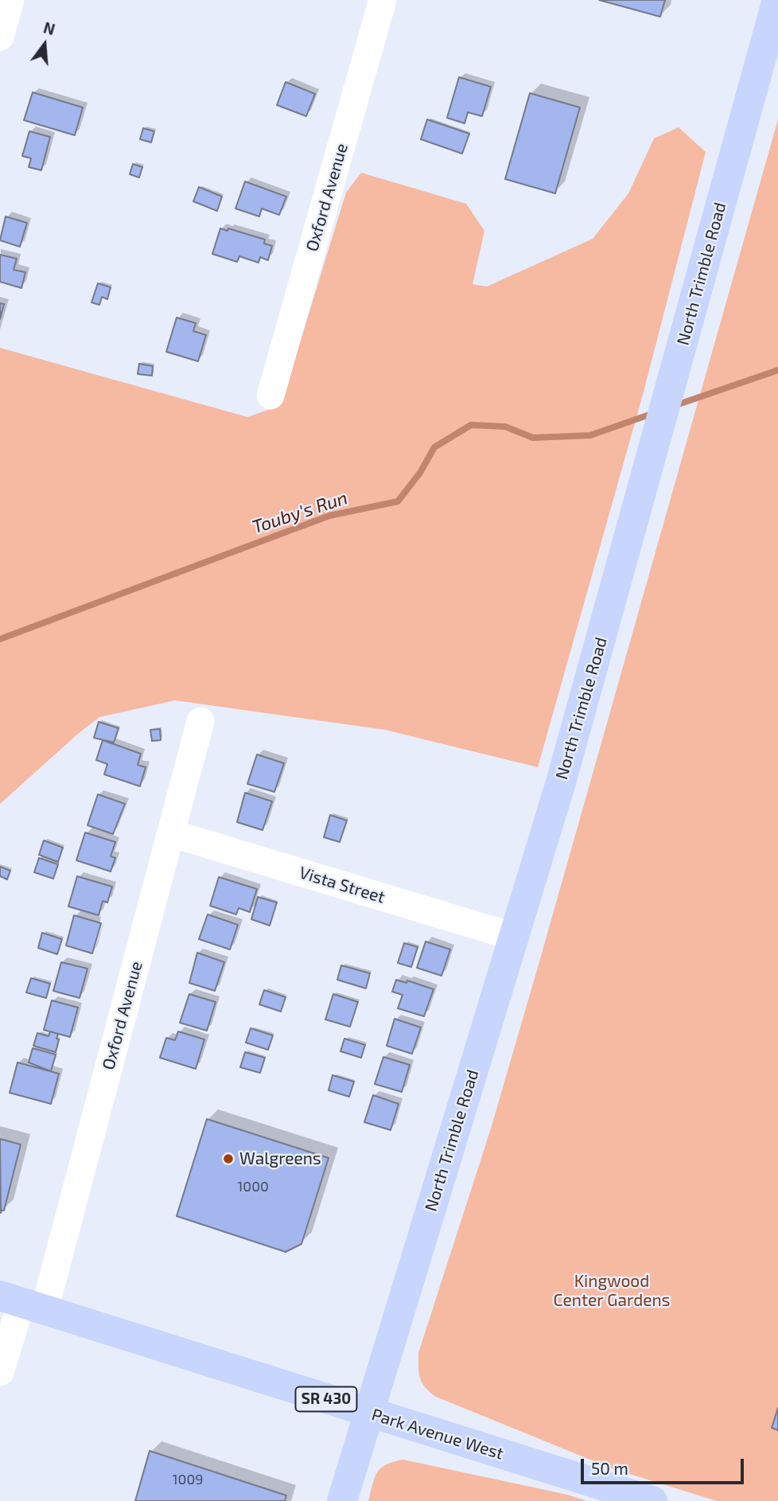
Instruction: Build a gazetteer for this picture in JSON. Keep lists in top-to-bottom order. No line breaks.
{"streets":{"main road":["North Trimble Road","SR 430","Park Avenue West"],"street":["Oxford Avenue","Vista Street"]},"crossings":[["Oxford Avenue","Vista Street"],["Oxford Avenue","Park Avenue West"],["North Trimble Road","Vista Street"],["North Trimble Road","Park Avenue West"]],"water":["Touby's Run"],"parks":["Kingwood Center Gardens"],"places":["Walgreens"],"house_numbers":["1000","1009"],"scale_bar":"50 m","north":"top"}
